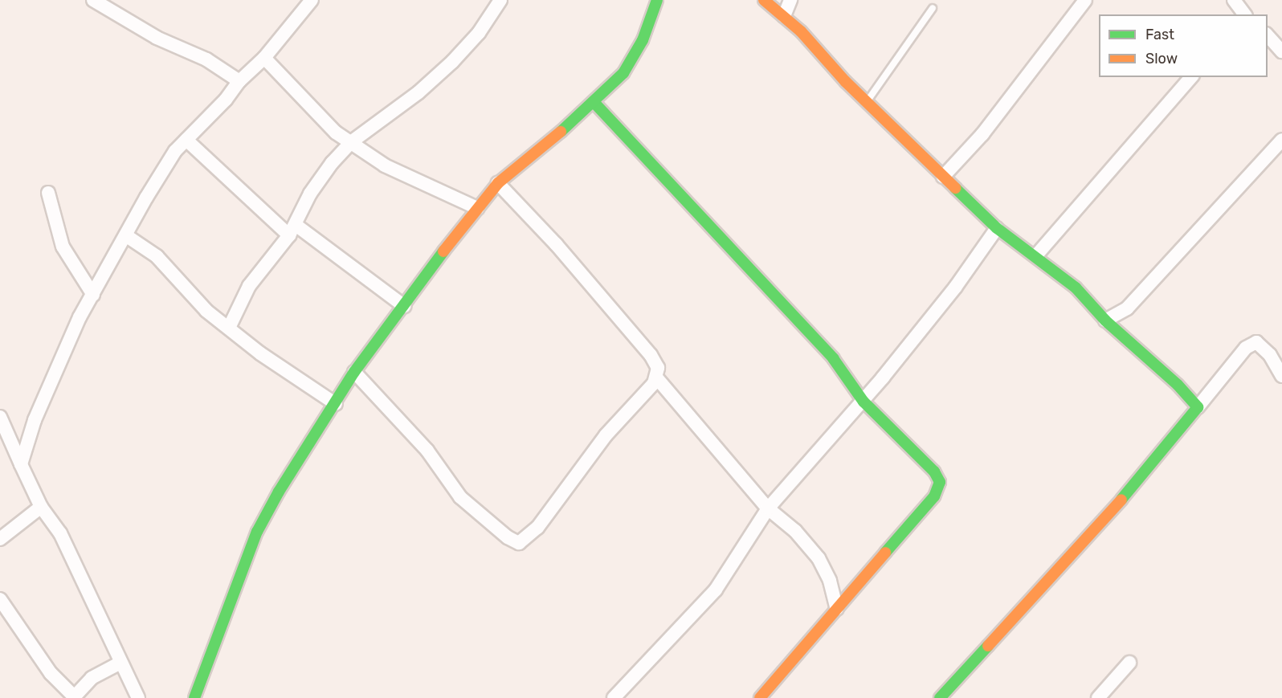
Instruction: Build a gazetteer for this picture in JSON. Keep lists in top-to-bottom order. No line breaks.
{"legend":["Fast","Slow"]}
